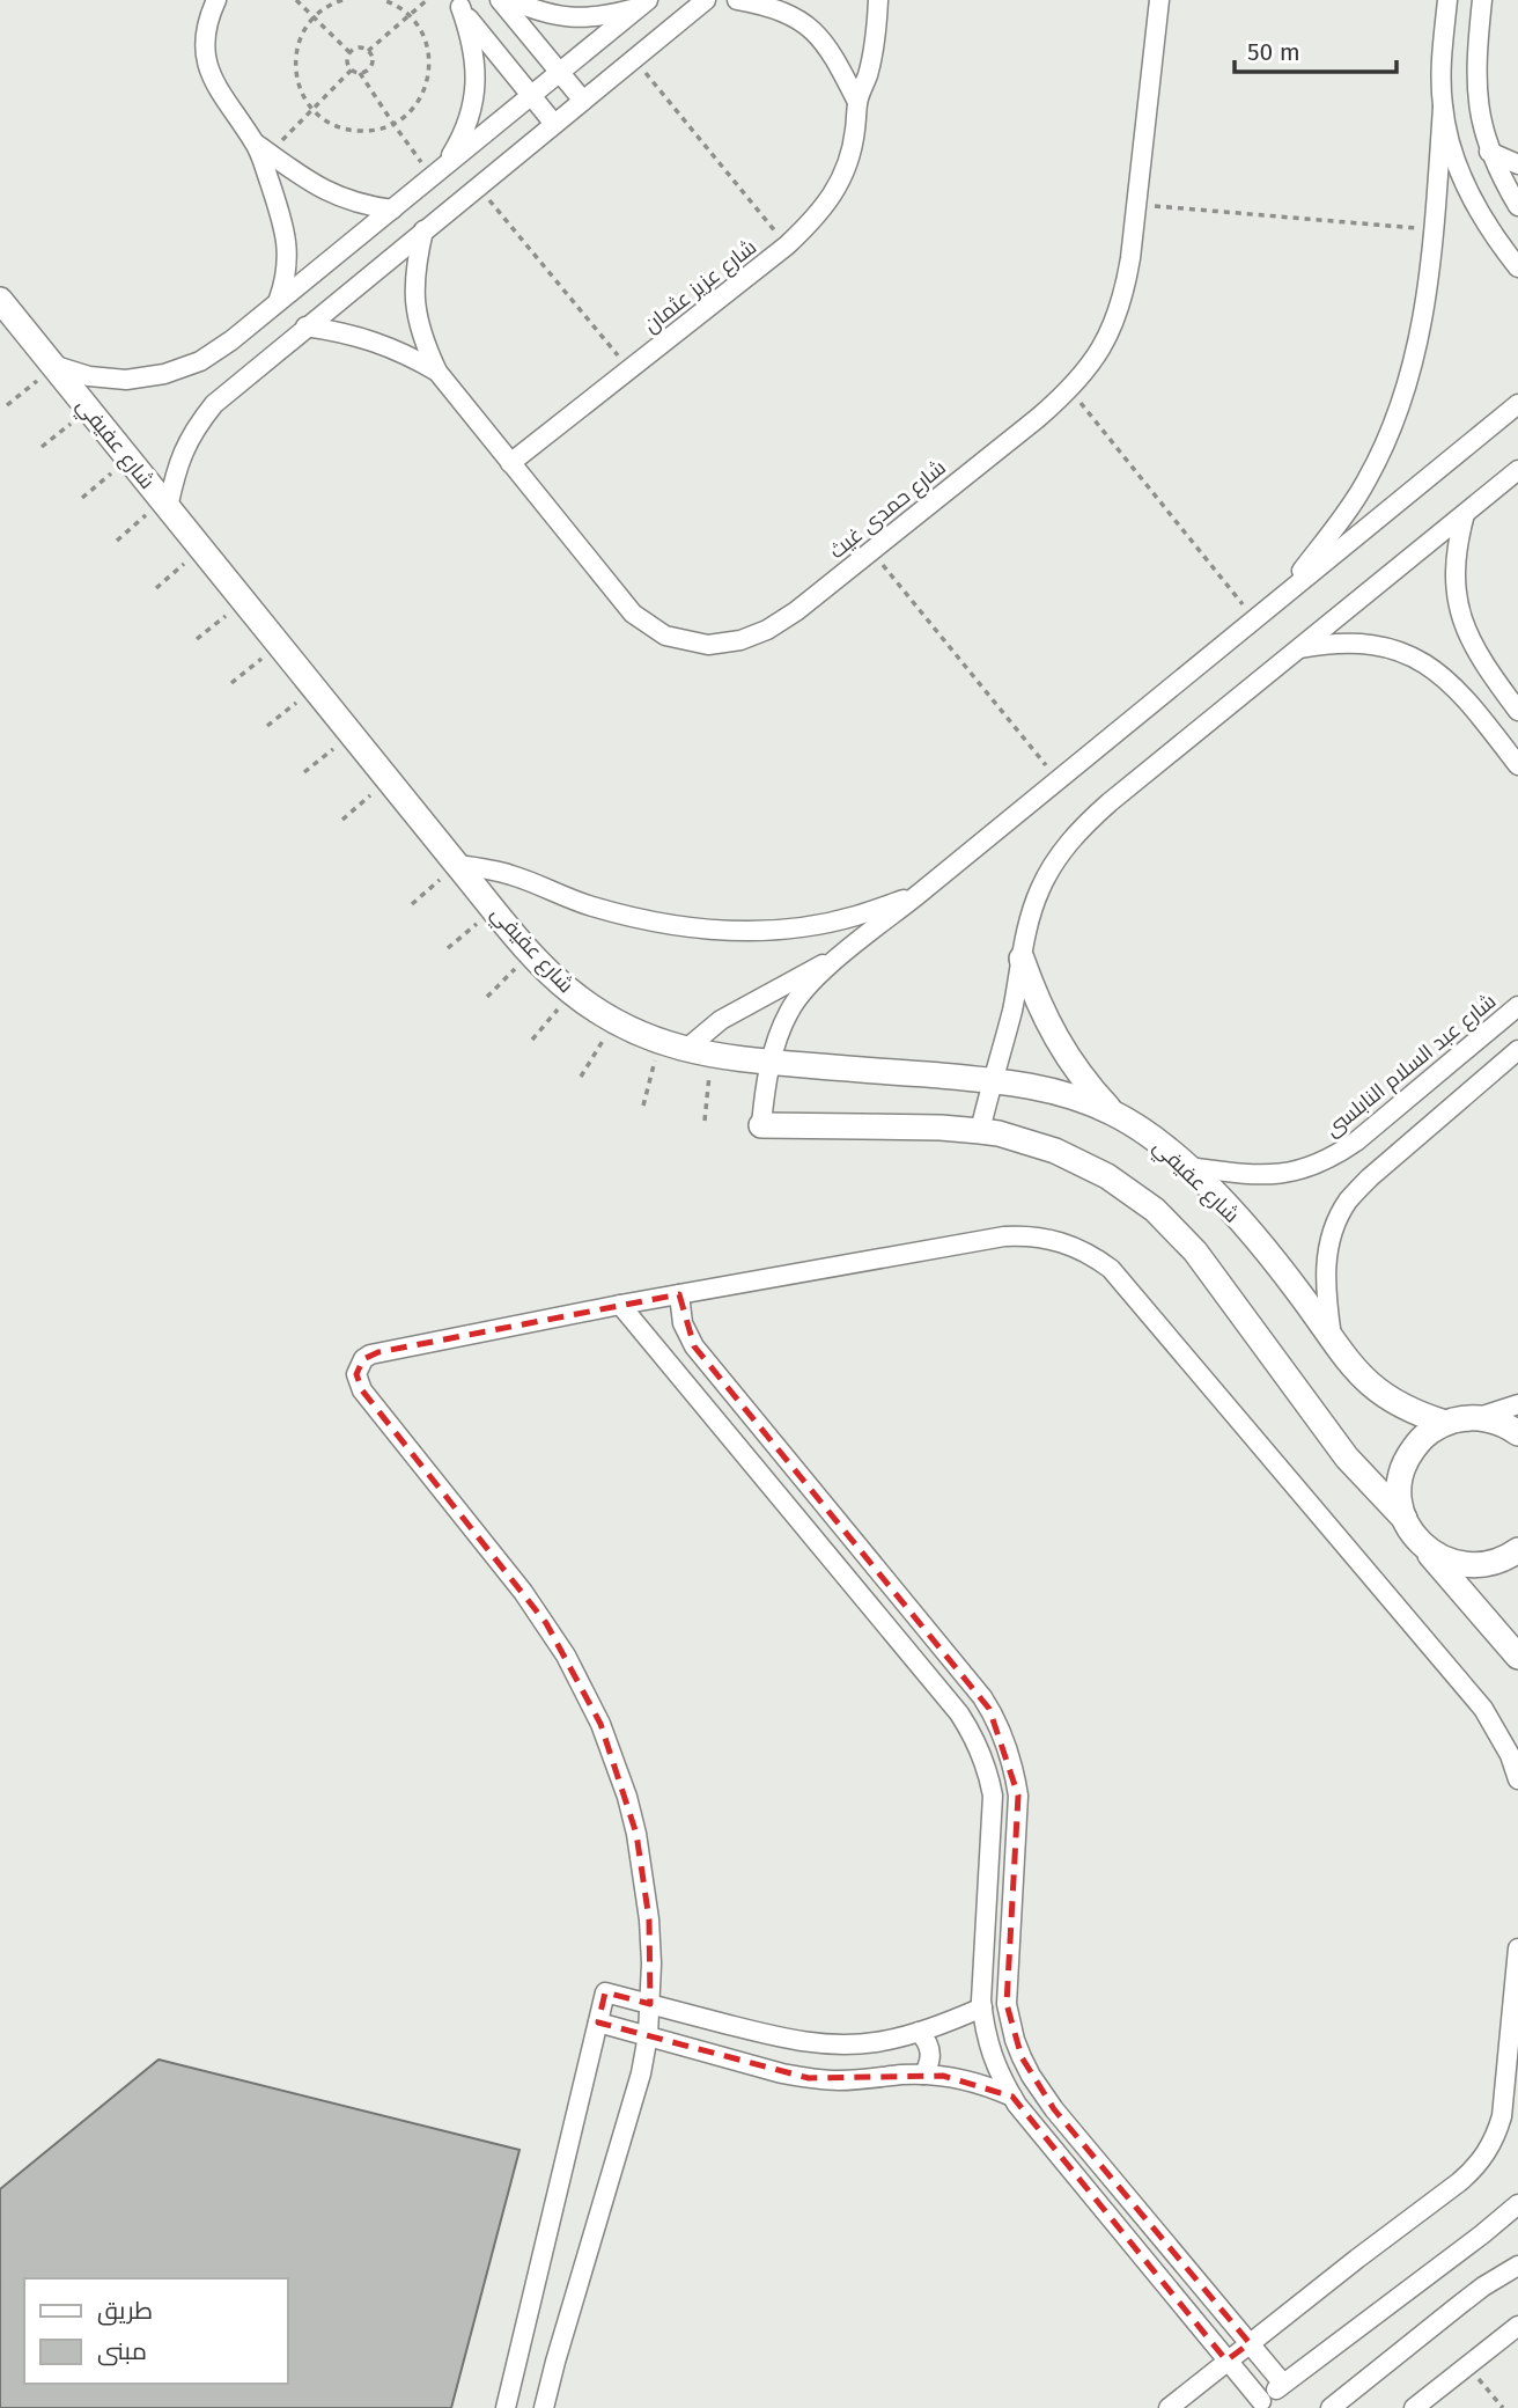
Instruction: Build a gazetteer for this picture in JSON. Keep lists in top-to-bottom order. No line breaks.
{"streets":{"street":["شارع عزيز عثمان","شارع عفيفي","شارع حمدى غيث","شارع عبد السلام النابلسى"]},"crossings":[["شارع عزيز عثمان","شارع حمدى غيث"],["شارع عفيفي","شارع عبد السلام النابلسى"]],"legend":["طريق","مبنى"],"scale_bar":"50 m"}
